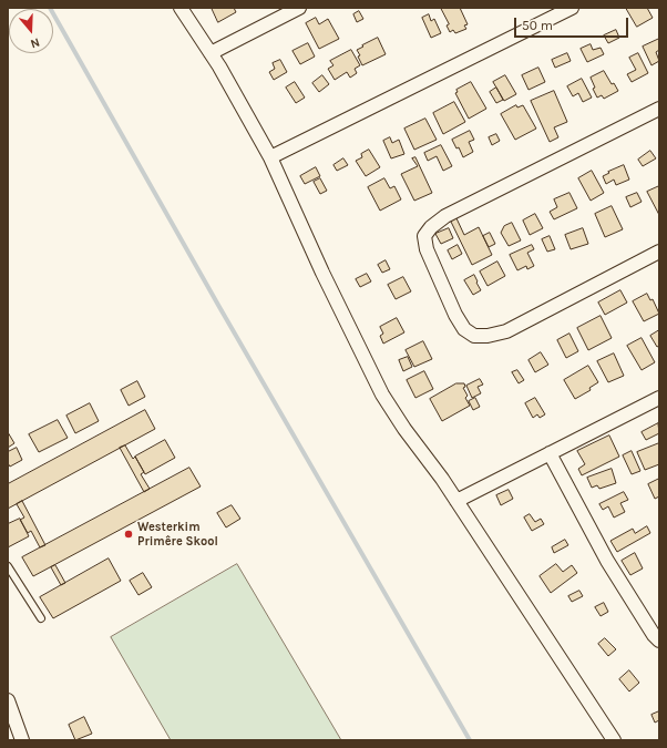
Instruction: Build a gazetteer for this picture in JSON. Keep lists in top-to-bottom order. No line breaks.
{"places":["Westerkim Primêre Skool"],"scale_bar":"50 m","north":"bottom"}
